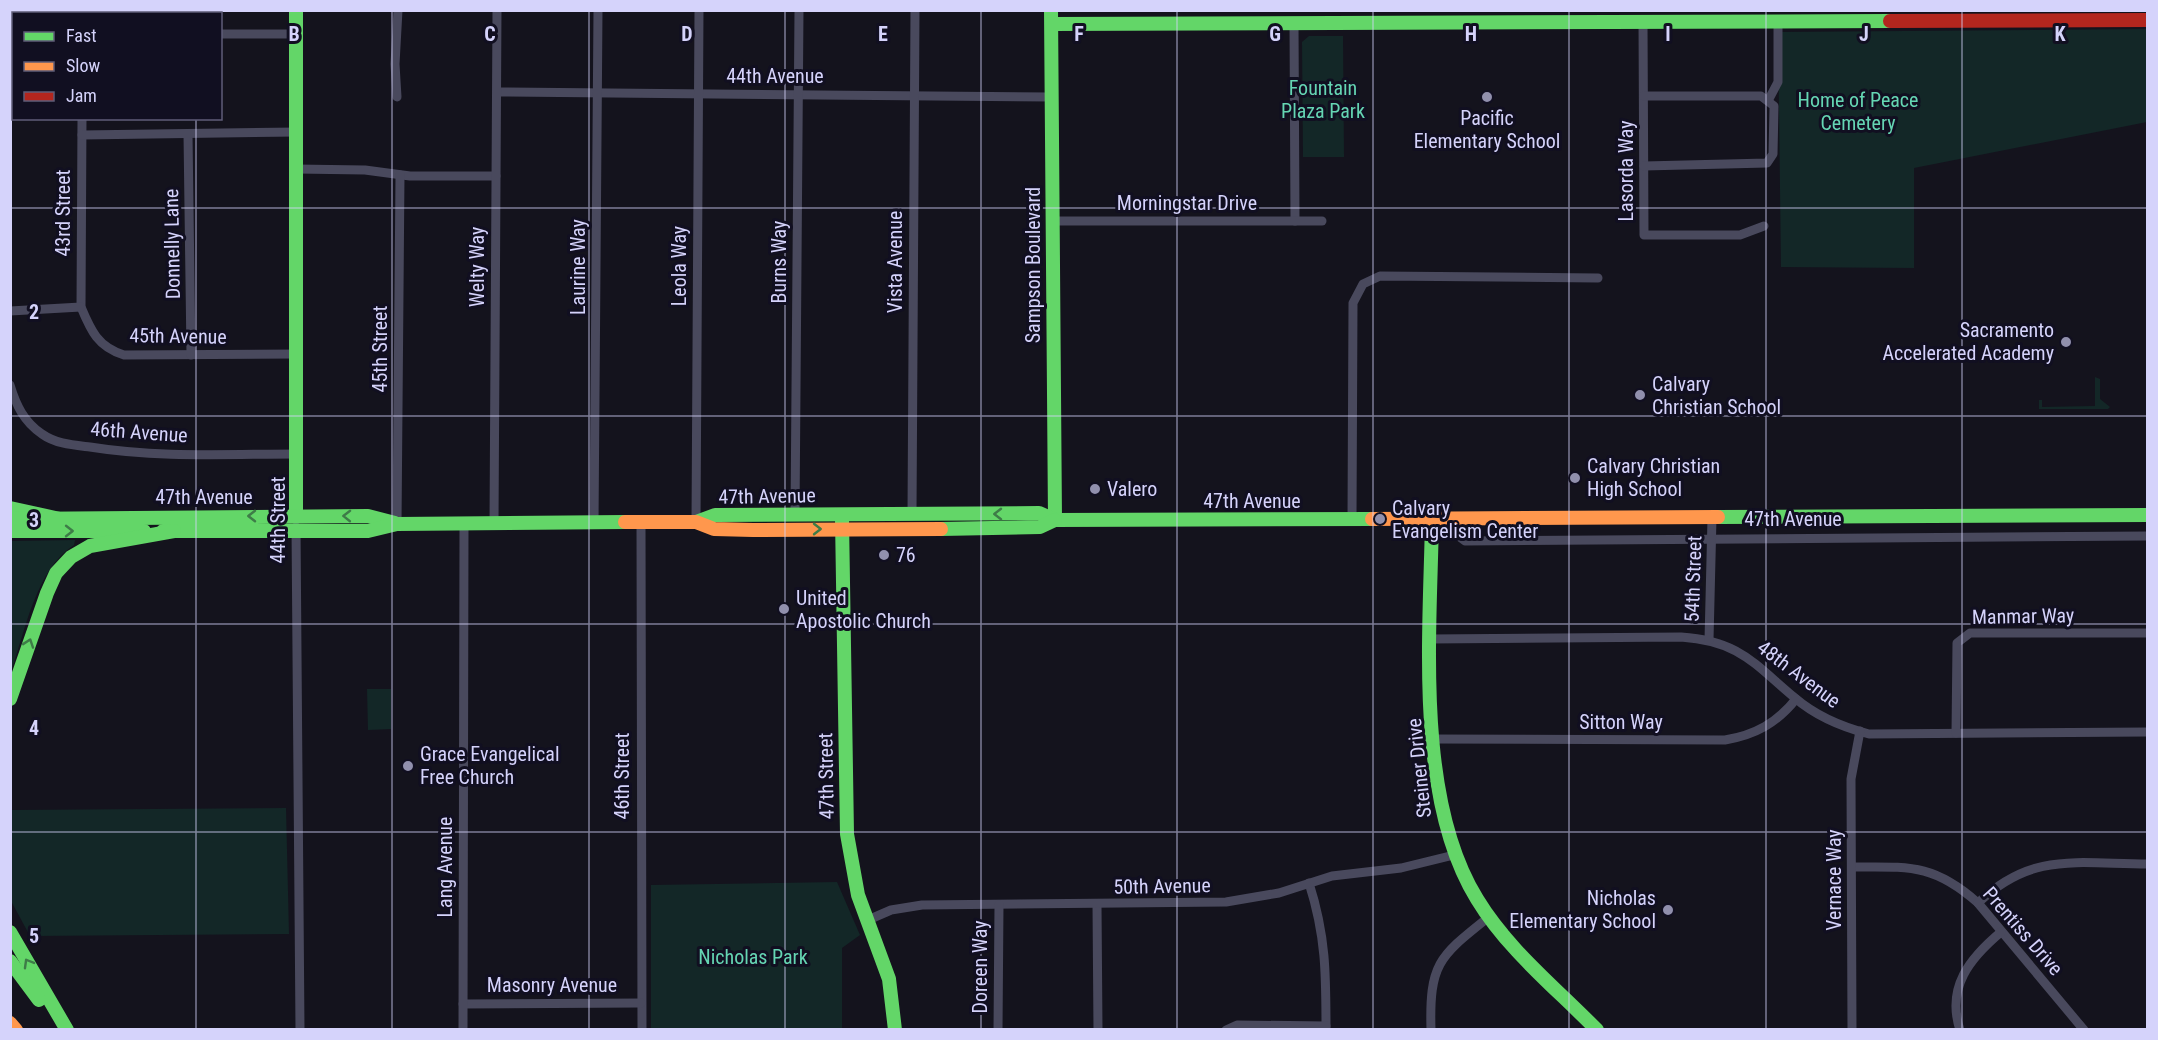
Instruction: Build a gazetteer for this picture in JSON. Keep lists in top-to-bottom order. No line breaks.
{"streets":{"main road":["Sampson Boulevard","47th Avenue","44th Street","Steiner Drive","47th Street"],"street":["44th Avenue","Lasorda Way","Morningstar Drive","43rd Street","Donnelly Lane","Burns Way","Vista Avenue","Leola Way","Welty Way","Laurine Way","45th Avenue","45th Street","46th Avenue","54th Street","Manmar Way","48th Avenue","Sitton Way","46th Street","Lang Avenue","Vernace Way","50th Avenue","Prentiss Drive","Doreen Way","Masonry Avenue"]},"crossings":[["44th Avenue","Burns Way"],["44th Avenue","Vista Avenue"],["44th Avenue","Sampson Boulevard"],["44th Avenue","Leola Way"],["44th Avenue","Welty Way"],["44th Avenue","Laurine Way"],["Morningstar Drive","Sampson Boulevard"],["43rd Street","45th Avenue"],["Donnelly Lane","45th Avenue"],["Burns Way","47th Avenue"],["Vista Avenue","47th Avenue"],["Sampson Boulevard","47th Avenue"],["Leola Way","47th Avenue"],["Welty Way","47th Avenue"],["Laurine Way","47th Avenue"],["45th Avenue","44th Street"],["45th Street","47th Avenue"],["46th Avenue","44th Street"],["47th Avenue","44th Street"],["47th Avenue","54th Street"],["47th Avenue","Steiner Drive"],["47th Avenue","46th Street"],["47th Avenue","47th Street"],["47th Avenue","Lang Avenue"],["54th Street","48th Avenue"],["Manmar Way","48th Avenue"],["48th Avenue","Sitton Way"],["48th Avenue","Steiner Drive"],["48th Avenue","Vernace Way"],["Sitton Way","Steiner Drive"],["Steiner Drive","50th Avenue"],["46th Street","Masonry Avenue"],["47th Street","50th Avenue"],["Lang Avenue","Masonry Avenue"],["Vernace Way","Prentiss Drive"],["50th Avenue","Doreen Way"]],"parks":["Fountain Plaza Park","Home of Peace Cemetery","Nicholas Park"],"places":["Pacific Elementary School","Sacramento Accelerated Academy","Calvary Christian School","Calvary Christian High School","Valero","Calvary Evangelism Center","76","United Apostolic Church","Grace Evangelical Free Church","Nicholas Elementary School"],"legend":["Fast","Slow","Jam"],"grid":{"columns":["B","C","D","E","F","G","H","I","J","K"],"rows":["2","3","4","5"]}}
